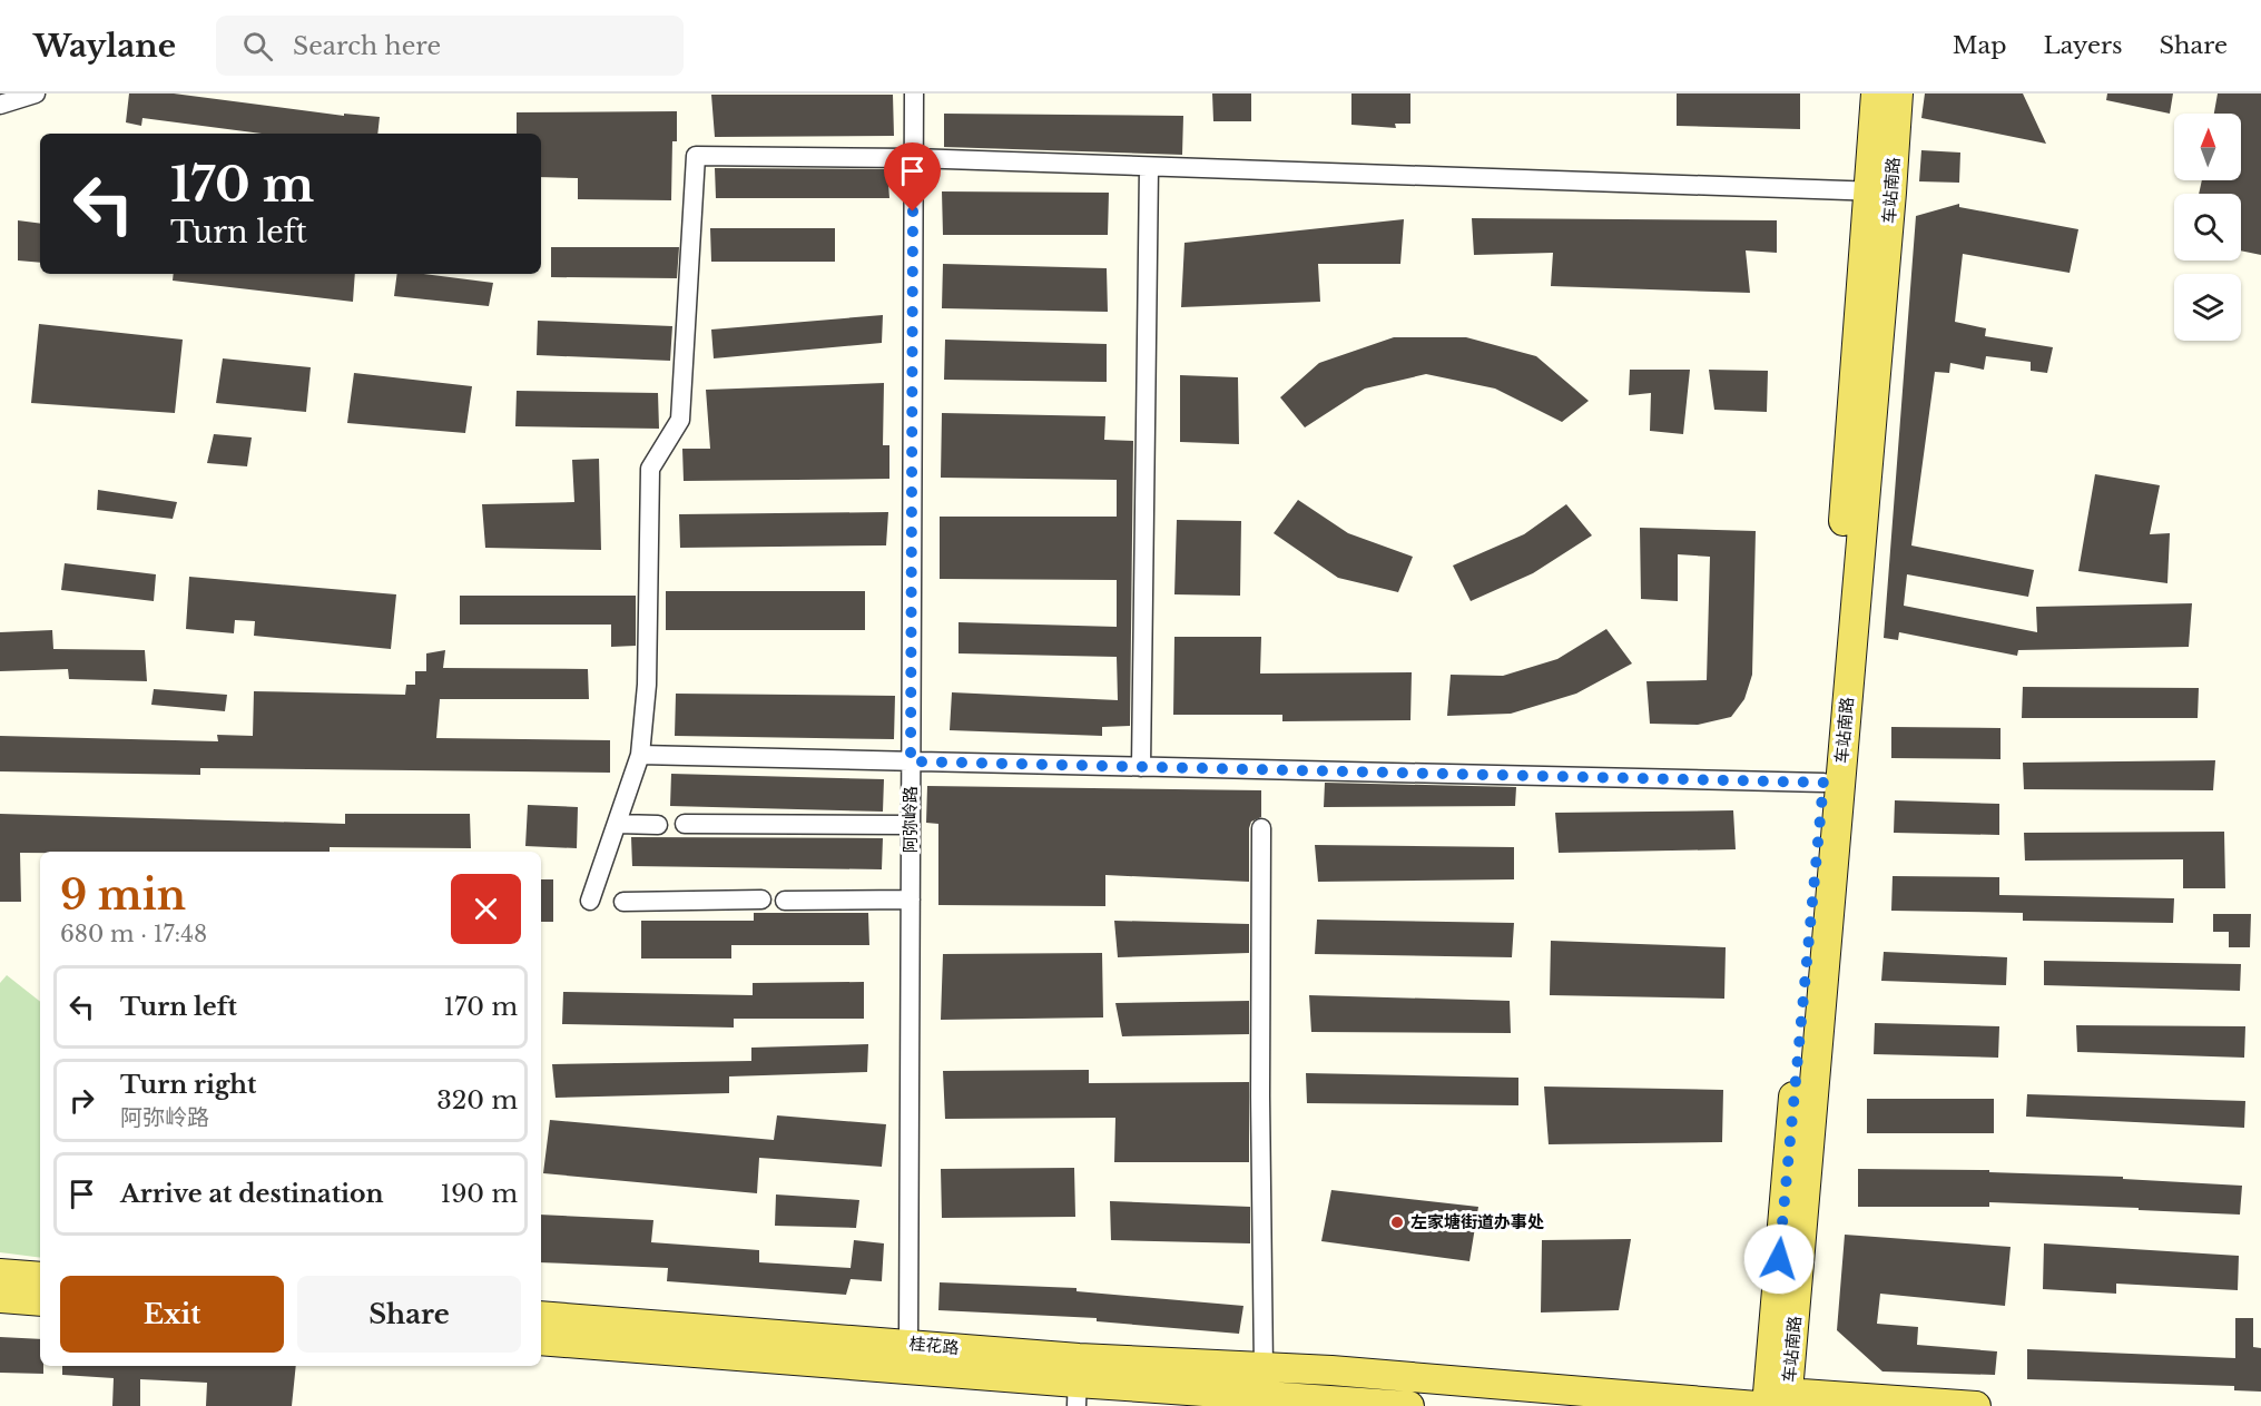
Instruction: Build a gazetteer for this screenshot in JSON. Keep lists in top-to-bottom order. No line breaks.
{"streets":{"main road":["车站南路","桂花路"],"street":["阿弥岭路"]},"crossings":[["车站南路","桂花路"],["阿弥岭路","桂花路"]],"places":["左家塘街道办事处"],"north":"top","page":{"header":"Waylane","search":"Search here","nav":["Map","Layers","Share"],"turn":["170 m","Turn left"],"heading":["9 min","680 m · 17:48"],"list":[{"name":"Turn left","value":"170 m"},{"name":"Turn right","note":"阿弥岭路","value":"320 m"},{"name":"Arrive at destination","value":"190 m"}],"buttons":["Exit","Share"]}}
